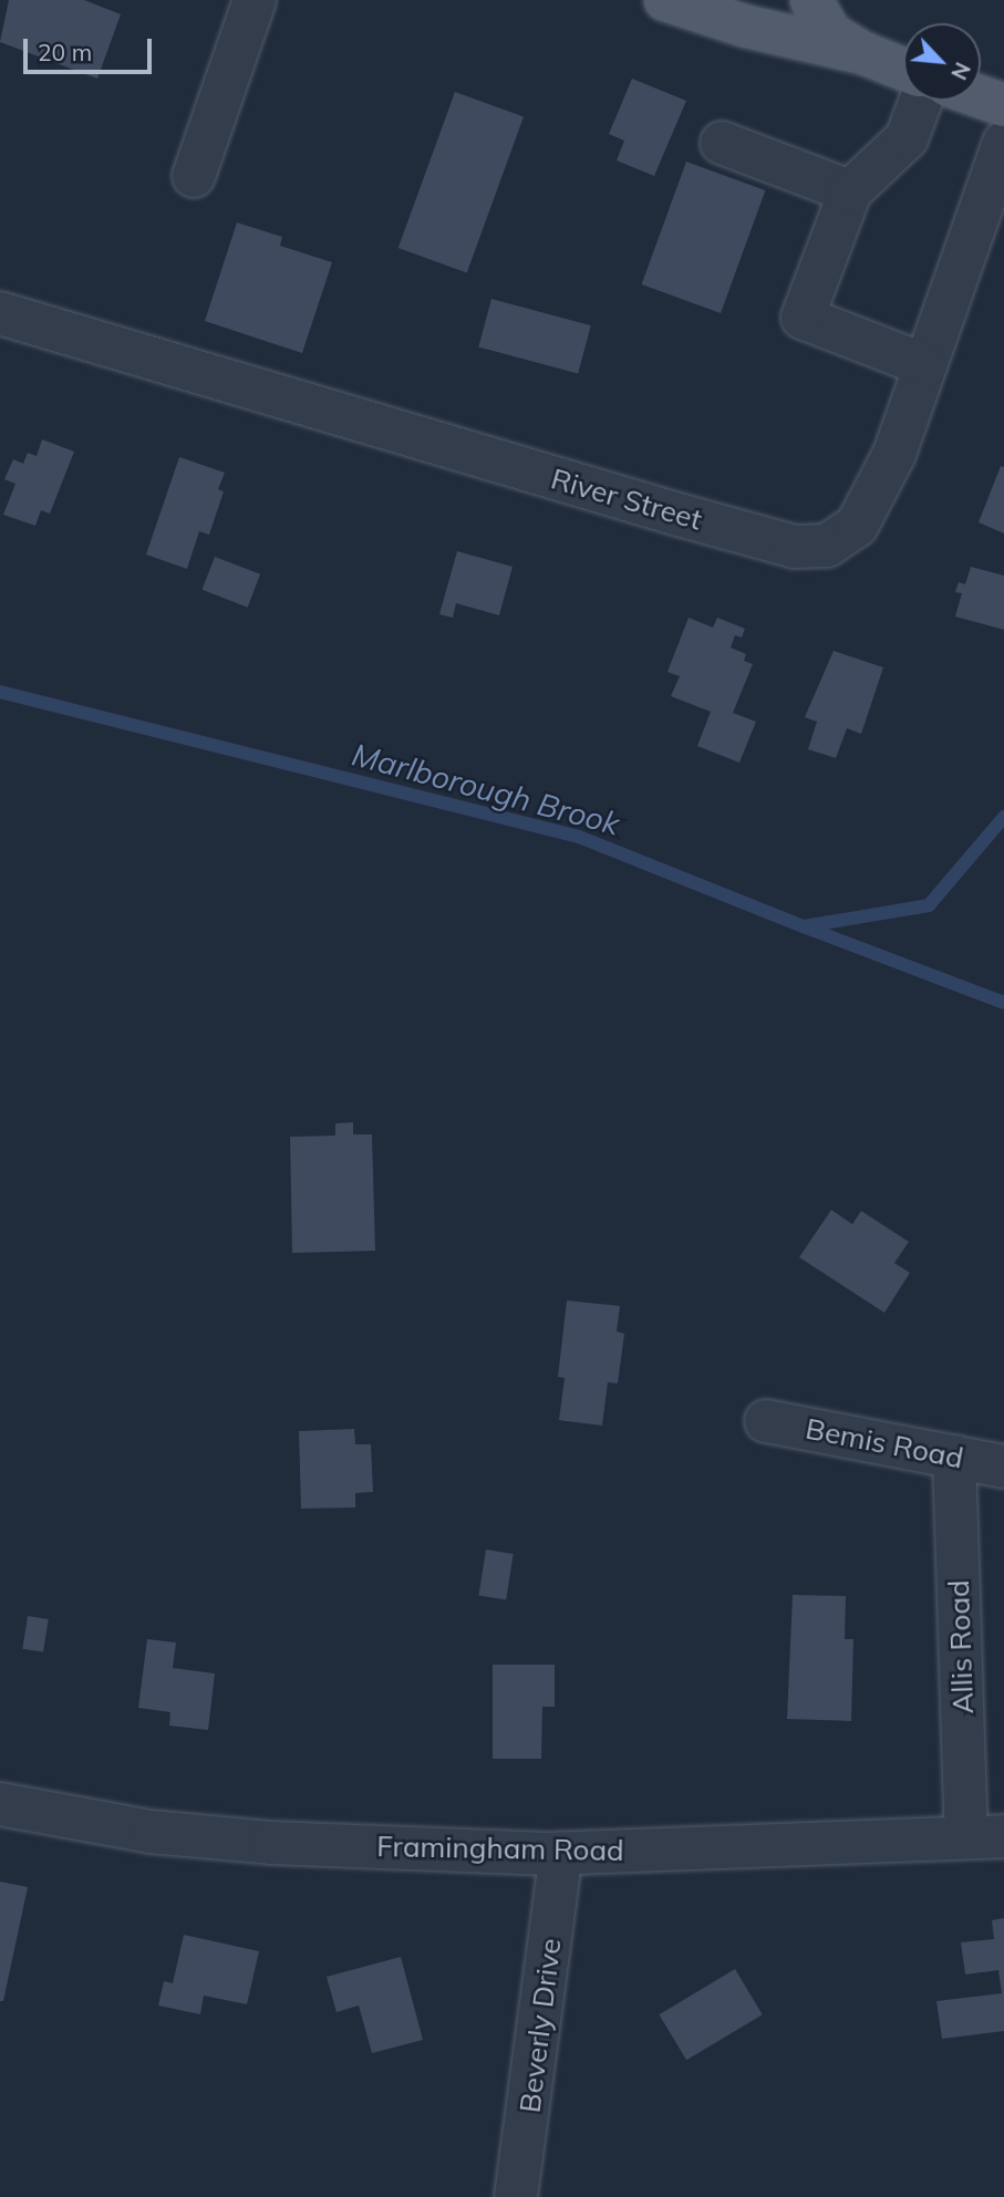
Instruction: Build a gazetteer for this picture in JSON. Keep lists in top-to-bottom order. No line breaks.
{"streets":{"street":["River Street","Bemis Road","Allis Road","Framingham Road","Beverly Drive"]},"crossings":[["Bemis Road","Allis Road"],["Allis Road","Framingham Road"],["Framingham Road","Beverly Drive"]],"water":["Marlborough Brook"],"scale_bar":"20 m","north":"bottom right"}
